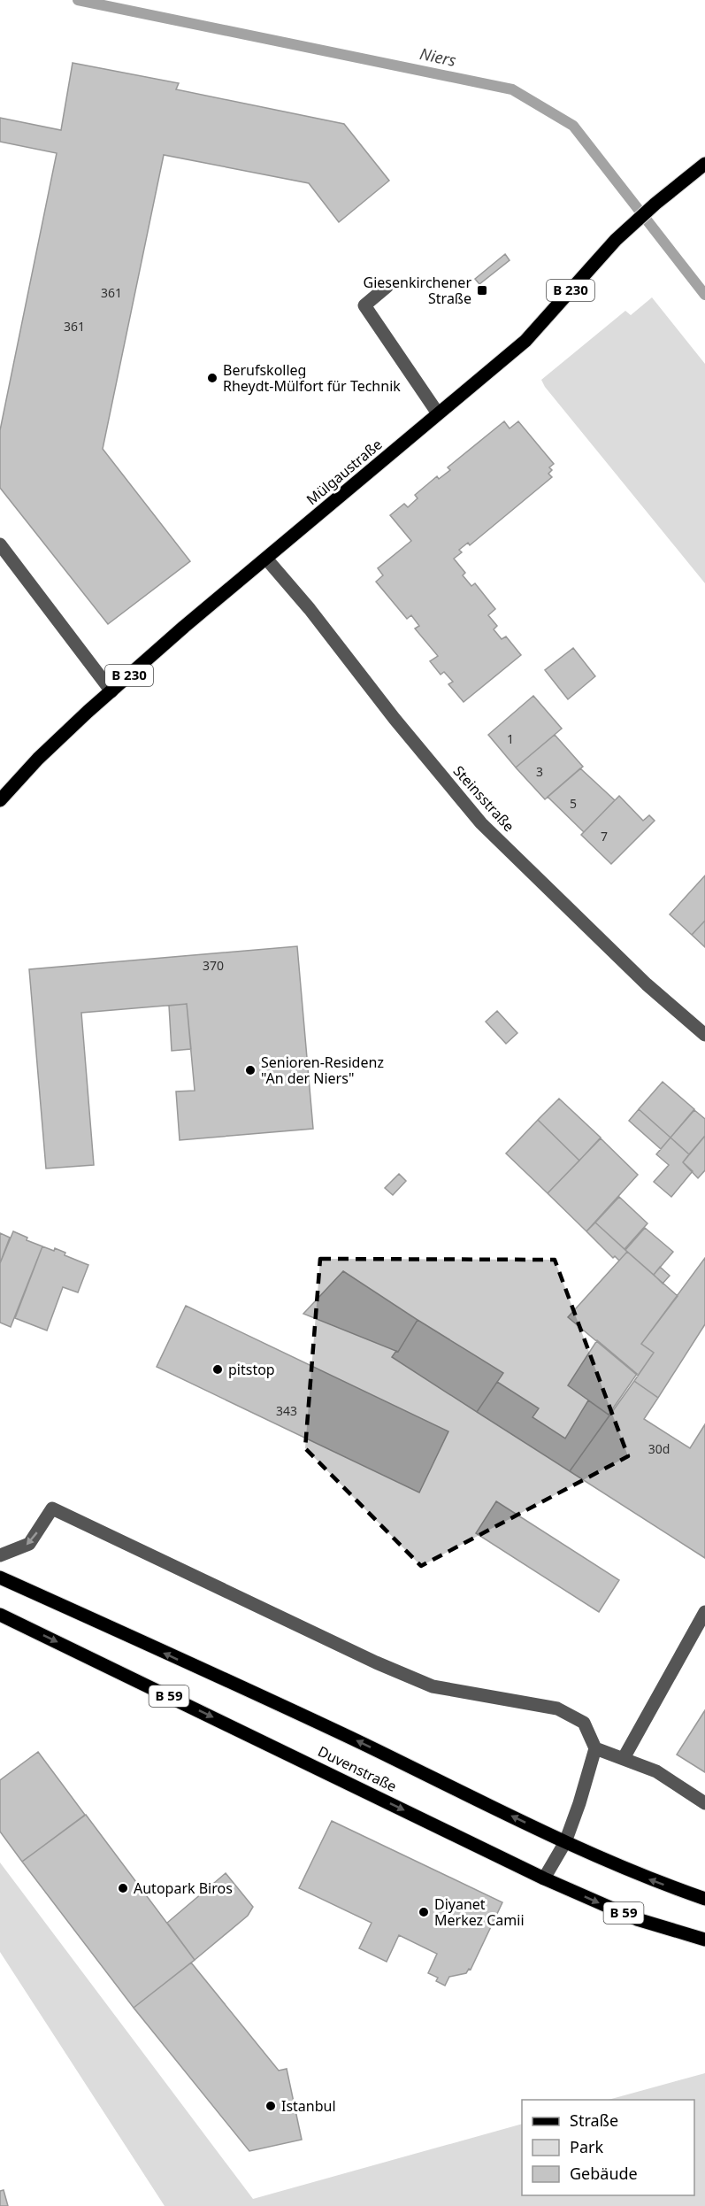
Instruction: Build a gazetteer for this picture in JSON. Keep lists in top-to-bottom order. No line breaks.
{"streets":{"main road":["B 230","Mülgaustraße","B 59","Duvenstraße"],"street":["Steinsstraße"]},"crossings":[["Mülgaustraße","Steinsstraße"]],"water":["Niers"],"places":{"transit":["Giesenkirchener Straße"],"other":["Berufskolleg Rheydt-Mülfort für Technik","Senioren-Residenz \"An der Niers\"","pitstop","Autopark Biros","Diyanet Merkez Camii","Istanbul"]},"house_numbers":["361","361","1","3","5","7","370","343","30d"],"legend":["Straße","Park","Gebäude"]}
